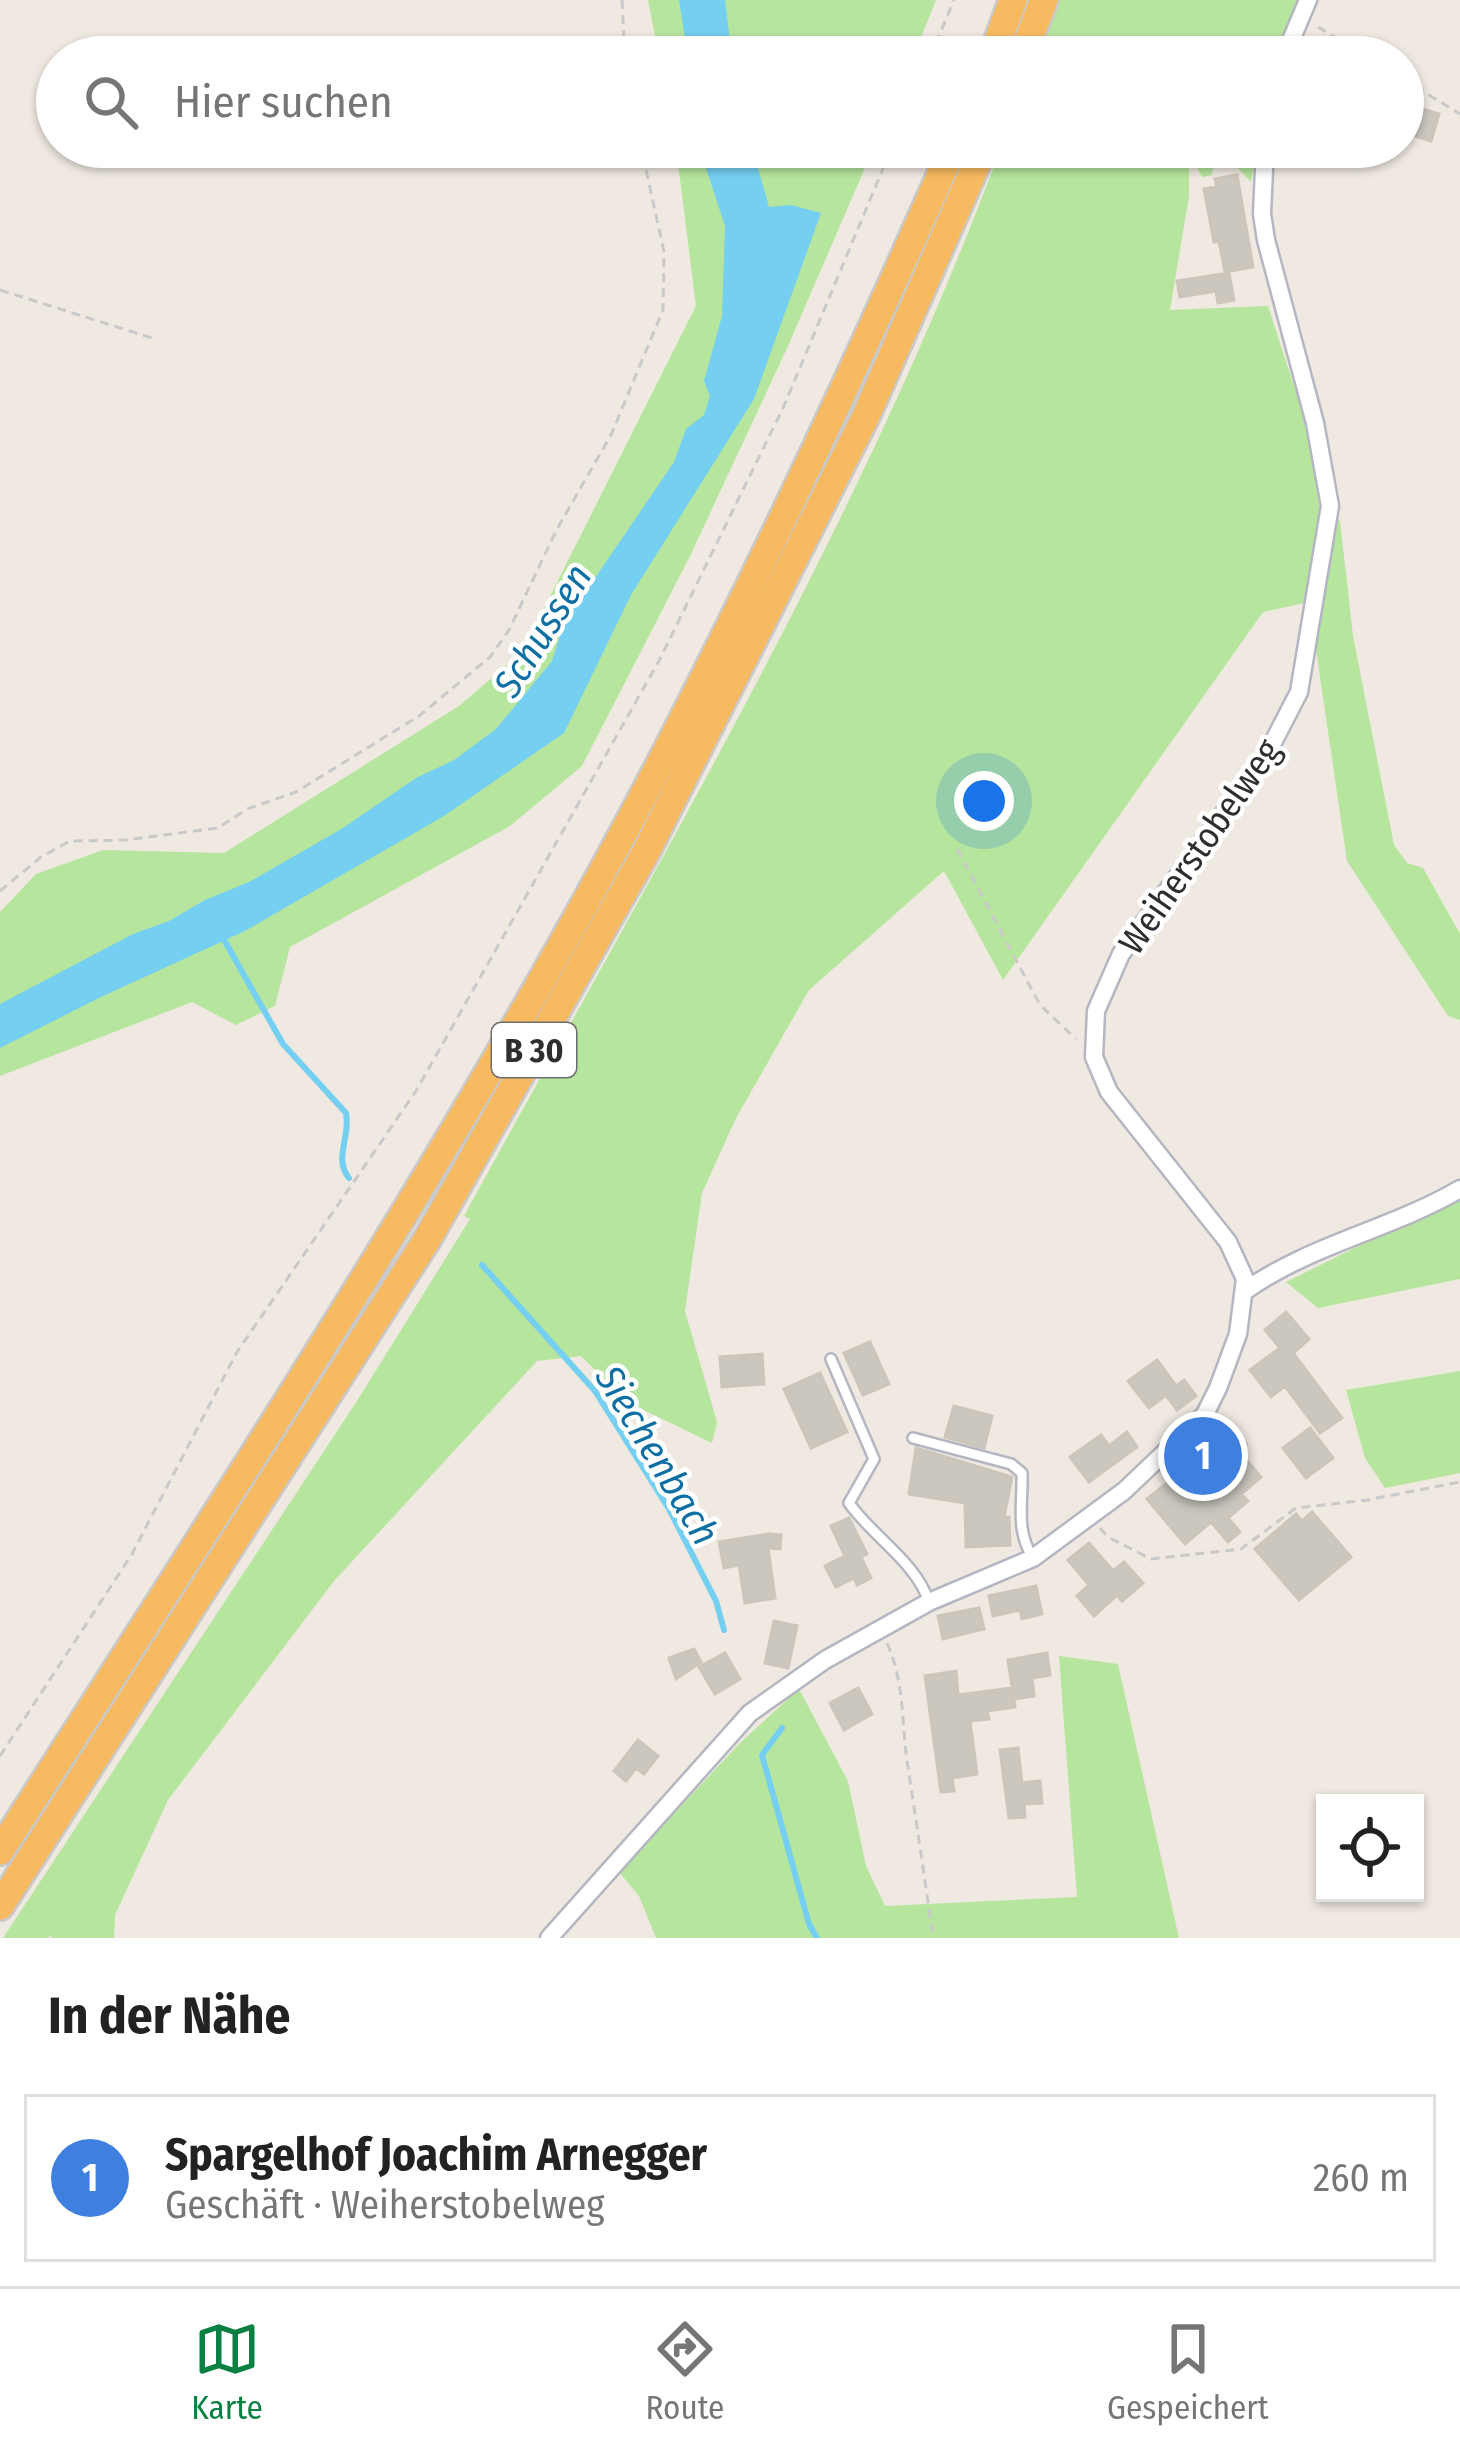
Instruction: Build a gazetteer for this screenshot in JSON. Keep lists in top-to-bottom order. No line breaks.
{"streets":{"highway":["B 30"],"street":["Weiherstobelweg"]},"water":["Schussen","Siechenbach"],"page":{"search":"Hier suchen","pins":"1","heading":"In der Nähe","list":[{"mark":"1","name":"Spargelhof Joachim Arnegger","note":"Geschäft · Weiherstobelweg","value":"260 m"}],"nav":["Karte","Route","Gespeichert"]}}
